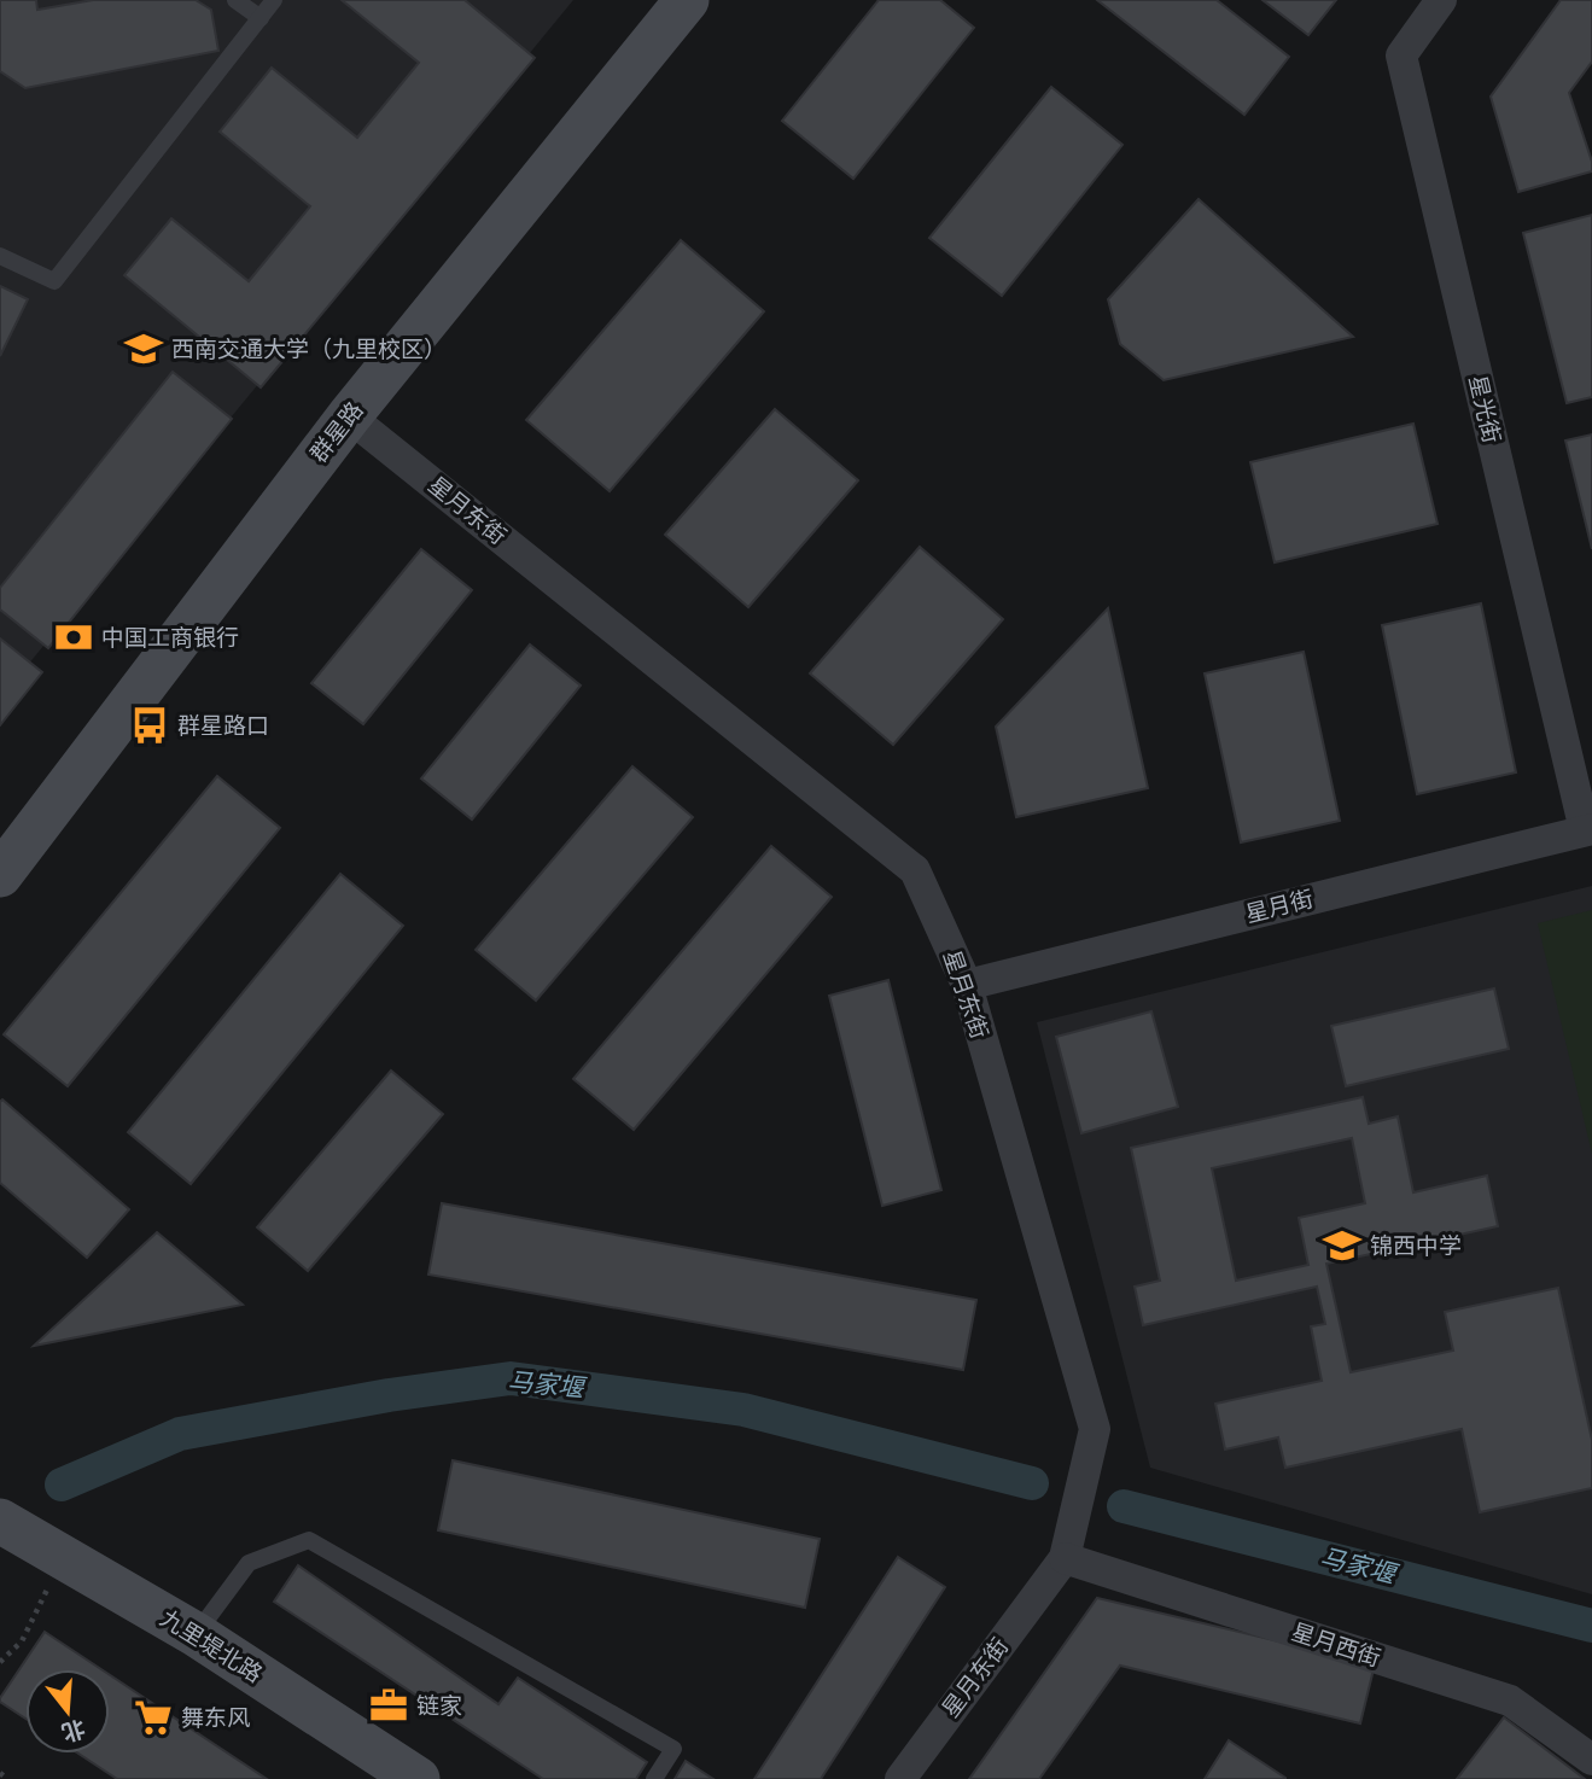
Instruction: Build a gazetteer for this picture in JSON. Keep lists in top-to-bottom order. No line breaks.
{"streets":{"street":["星光街","群星路","星月东街","星月街","星月西街","九里堤北路"]},"crossings":[["星光街","星月街"],["群星路","星月东街"],["星月东街","星月街"],["星月东街","星月西街"]],"water":["马家堰"],"places":{"school or university":["西南交通大学（九里校区）","锦西中学"],"bank":["中国工商银行"],"bus stop":["群星路口"],"office":["链家"],"supermarket":["舞东风"]},"north":"bottom"}
